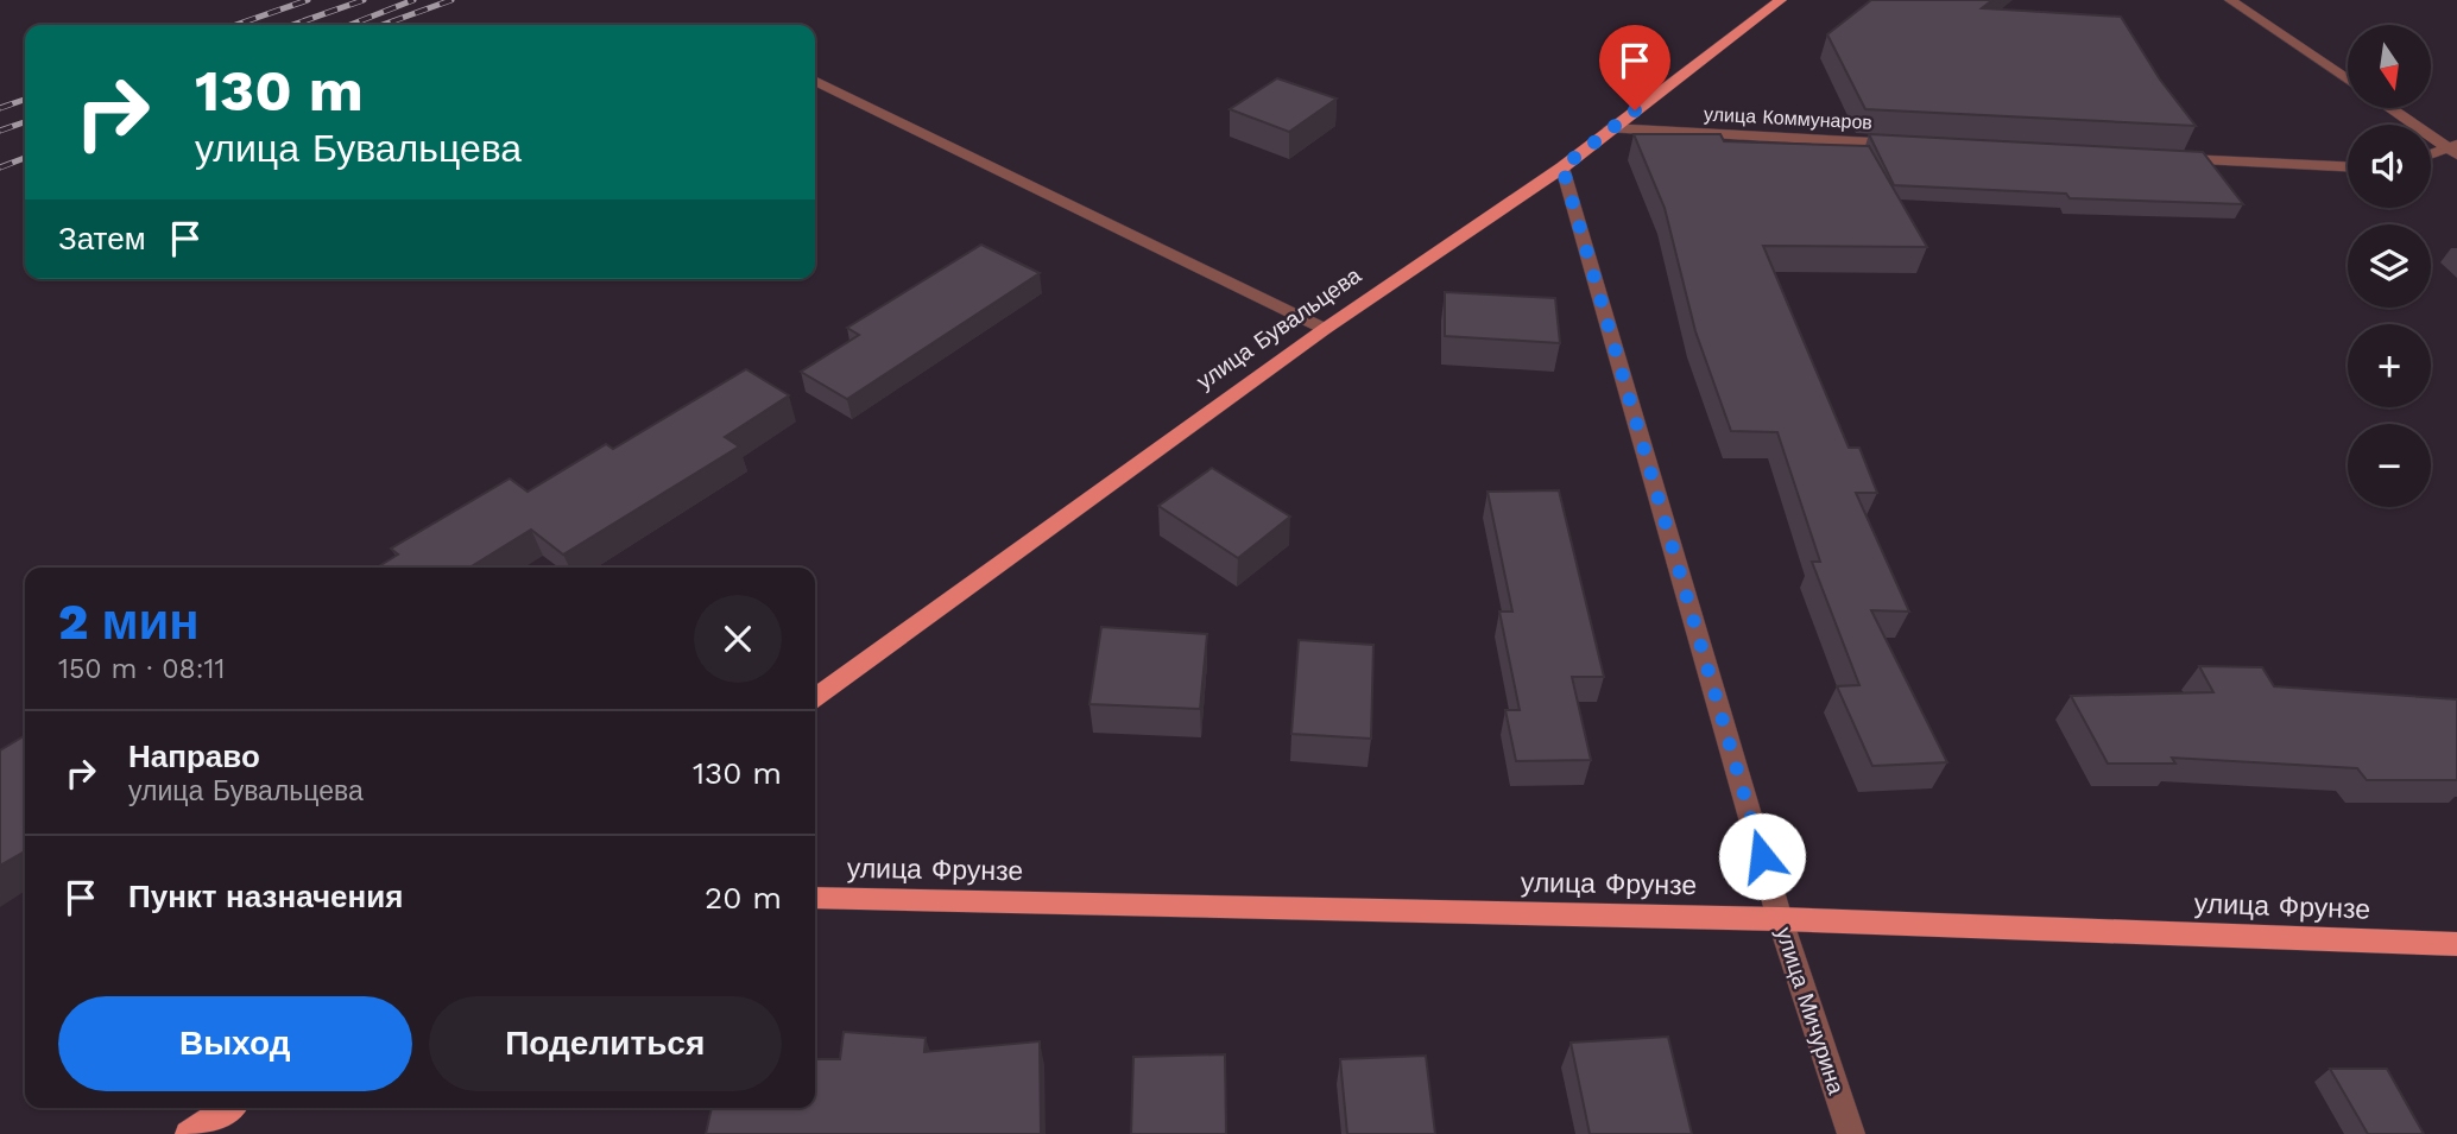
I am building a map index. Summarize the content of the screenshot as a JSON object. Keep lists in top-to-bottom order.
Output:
{
  "streets": {
    "main road": ["улица Бувальцева", "улица Фрунзе"],
    "street": ["улица Коммунаров", "улица Мичурина"]
  },
  "crossings": [
    ["улица Коммунаров", "улица Бувальцева"],
    ["улица Бувальцева", "улица Мичурина"],
    ["улица Фрунзе", "улица Мичурина"]
  ],
  "north": "bottom",
  "page": {
    "map_buttons": ["+", "−"],
    "turn": ["130 m", "улица Бувальцева"],
    "then": "Затем",
    "heading": ["2 мин", "150 m · 08:11"],
    "list": [
      {
        "name": "Направо",
        "note": "улица Бувальцева",
        "value": "130 m"
      },
      {
        "name": "Пункт назначения",
        "value": "20 m"
      }
    ],
    "buttons": ["Выход", "Поделиться"]
  }
}
